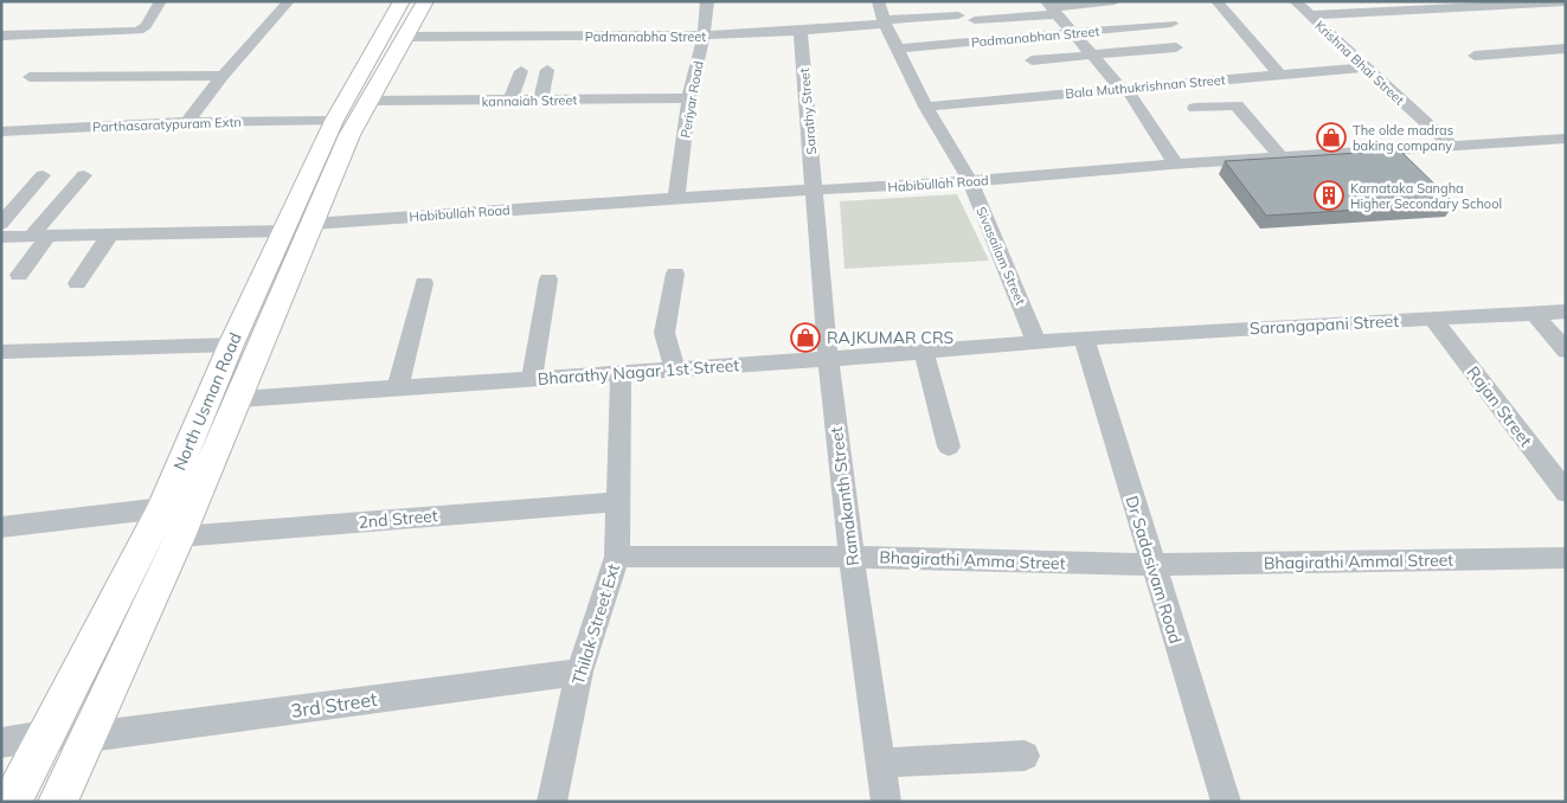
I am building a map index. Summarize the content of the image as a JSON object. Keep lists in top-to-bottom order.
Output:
{
  "streets": {
    "main road": ["North Usman Road"],
    "street": [
      "Padmanabha Street",
      "Padmanabhan Street",
      "Krishna Bhai Street",
      "Bala Muthukrishnan Street",
      "Periyar Road",
      "kannaiah Street",
      "Sarathy Street",
      "Parthasaratypuram Extn",
      "Habibullah Road",
      "Sivasailam Street",
      "Sarangapani Street",
      "Bharathy Nagar 1st Street",
      "Rajan Street",
      "Ramakanth Street",
      "2nd Street",
      "Bhagirathi Amma Street",
      "Bhagirathi Ammal Street",
      "Dr Sadasivam Road",
      "Thilak Street Ext",
      "3rd Street"
    ]
  },
  "crossings": [
    ["Padmanabha Street", "Periyar Road"],
    ["Padmanabha Street", "Sarathy Street"],
    ["Padmanabha Street", "Sivasailam Street"],
    ["Padmanabha Street", "North Usman Road"],
    ["Padmanabhan Street", "Sivasailam Street"],
    ["Krishna Bhai Street", "Bala Muthukrishnan Street"],
    ["Krishna Bhai Street", "Habibullah Road"],
    ["Bala Muthukrishnan Street", "Sivasailam Street"],
    ["Periyar Road", "kannaiah Street"],
    ["Periyar Road", "Habibullah Road"],
    ["kannaiah Street", "Parthasaratypuram Extn"],
    ["kannaiah Street", "North Usman Road"],
    ["Sarathy Street", "Habibullah Road"],
    ["Sarathy Street", "Ramakanth Street"],
    ["Parthasaratypuram Extn", "North Usman Road"],
    ["Habibullah Road", "Sivasailam Street"],
    ["Habibullah Road", "North Usman Road"],
    ["Habibullah Road", "Ramakanth Street"],
    ["Sivasailam Street", "Bharathy Nagar 1st Street"],
    ["Sarangapani Street", "Rajan Street"],
    ["Sarangapani Street", "Dr Sadasivam Road"],
    ["Bharathy Nagar 1st Street", "North Usman Road"],
    ["Bharathy Nagar 1st Street", "Ramakanth Street"],
    ["Bharathy Nagar 1st Street", "Thilak Street Ext"],
    ["North Usman Road", "2nd Street"],
    ["North Usman Road", "3rd Street"],
    ["Ramakanth Street", "Bhagirathi Amma Street"],
    ["2nd Street", "Thilak Street Ext"],
    ["Bhagirathi Amma Street", "Bhagirathi Ammal Street"],
    ["Bhagirathi Amma Street", "Dr Sadasivam Road"],
    ["Bhagirathi Amma Street", "Thilak Street Ext"],
    ["Bhagirathi Ammal Street", "Dr Sadasivam Road"],
    ["Thilak Street Ext", "3rd Street"]
  ],
  "places": {
    "shop": ["The olde madras baking company", "RAJKUMAR CRS"],
    "building": ["Karnataka Sangha Higher Secondary School"]
  }
}
